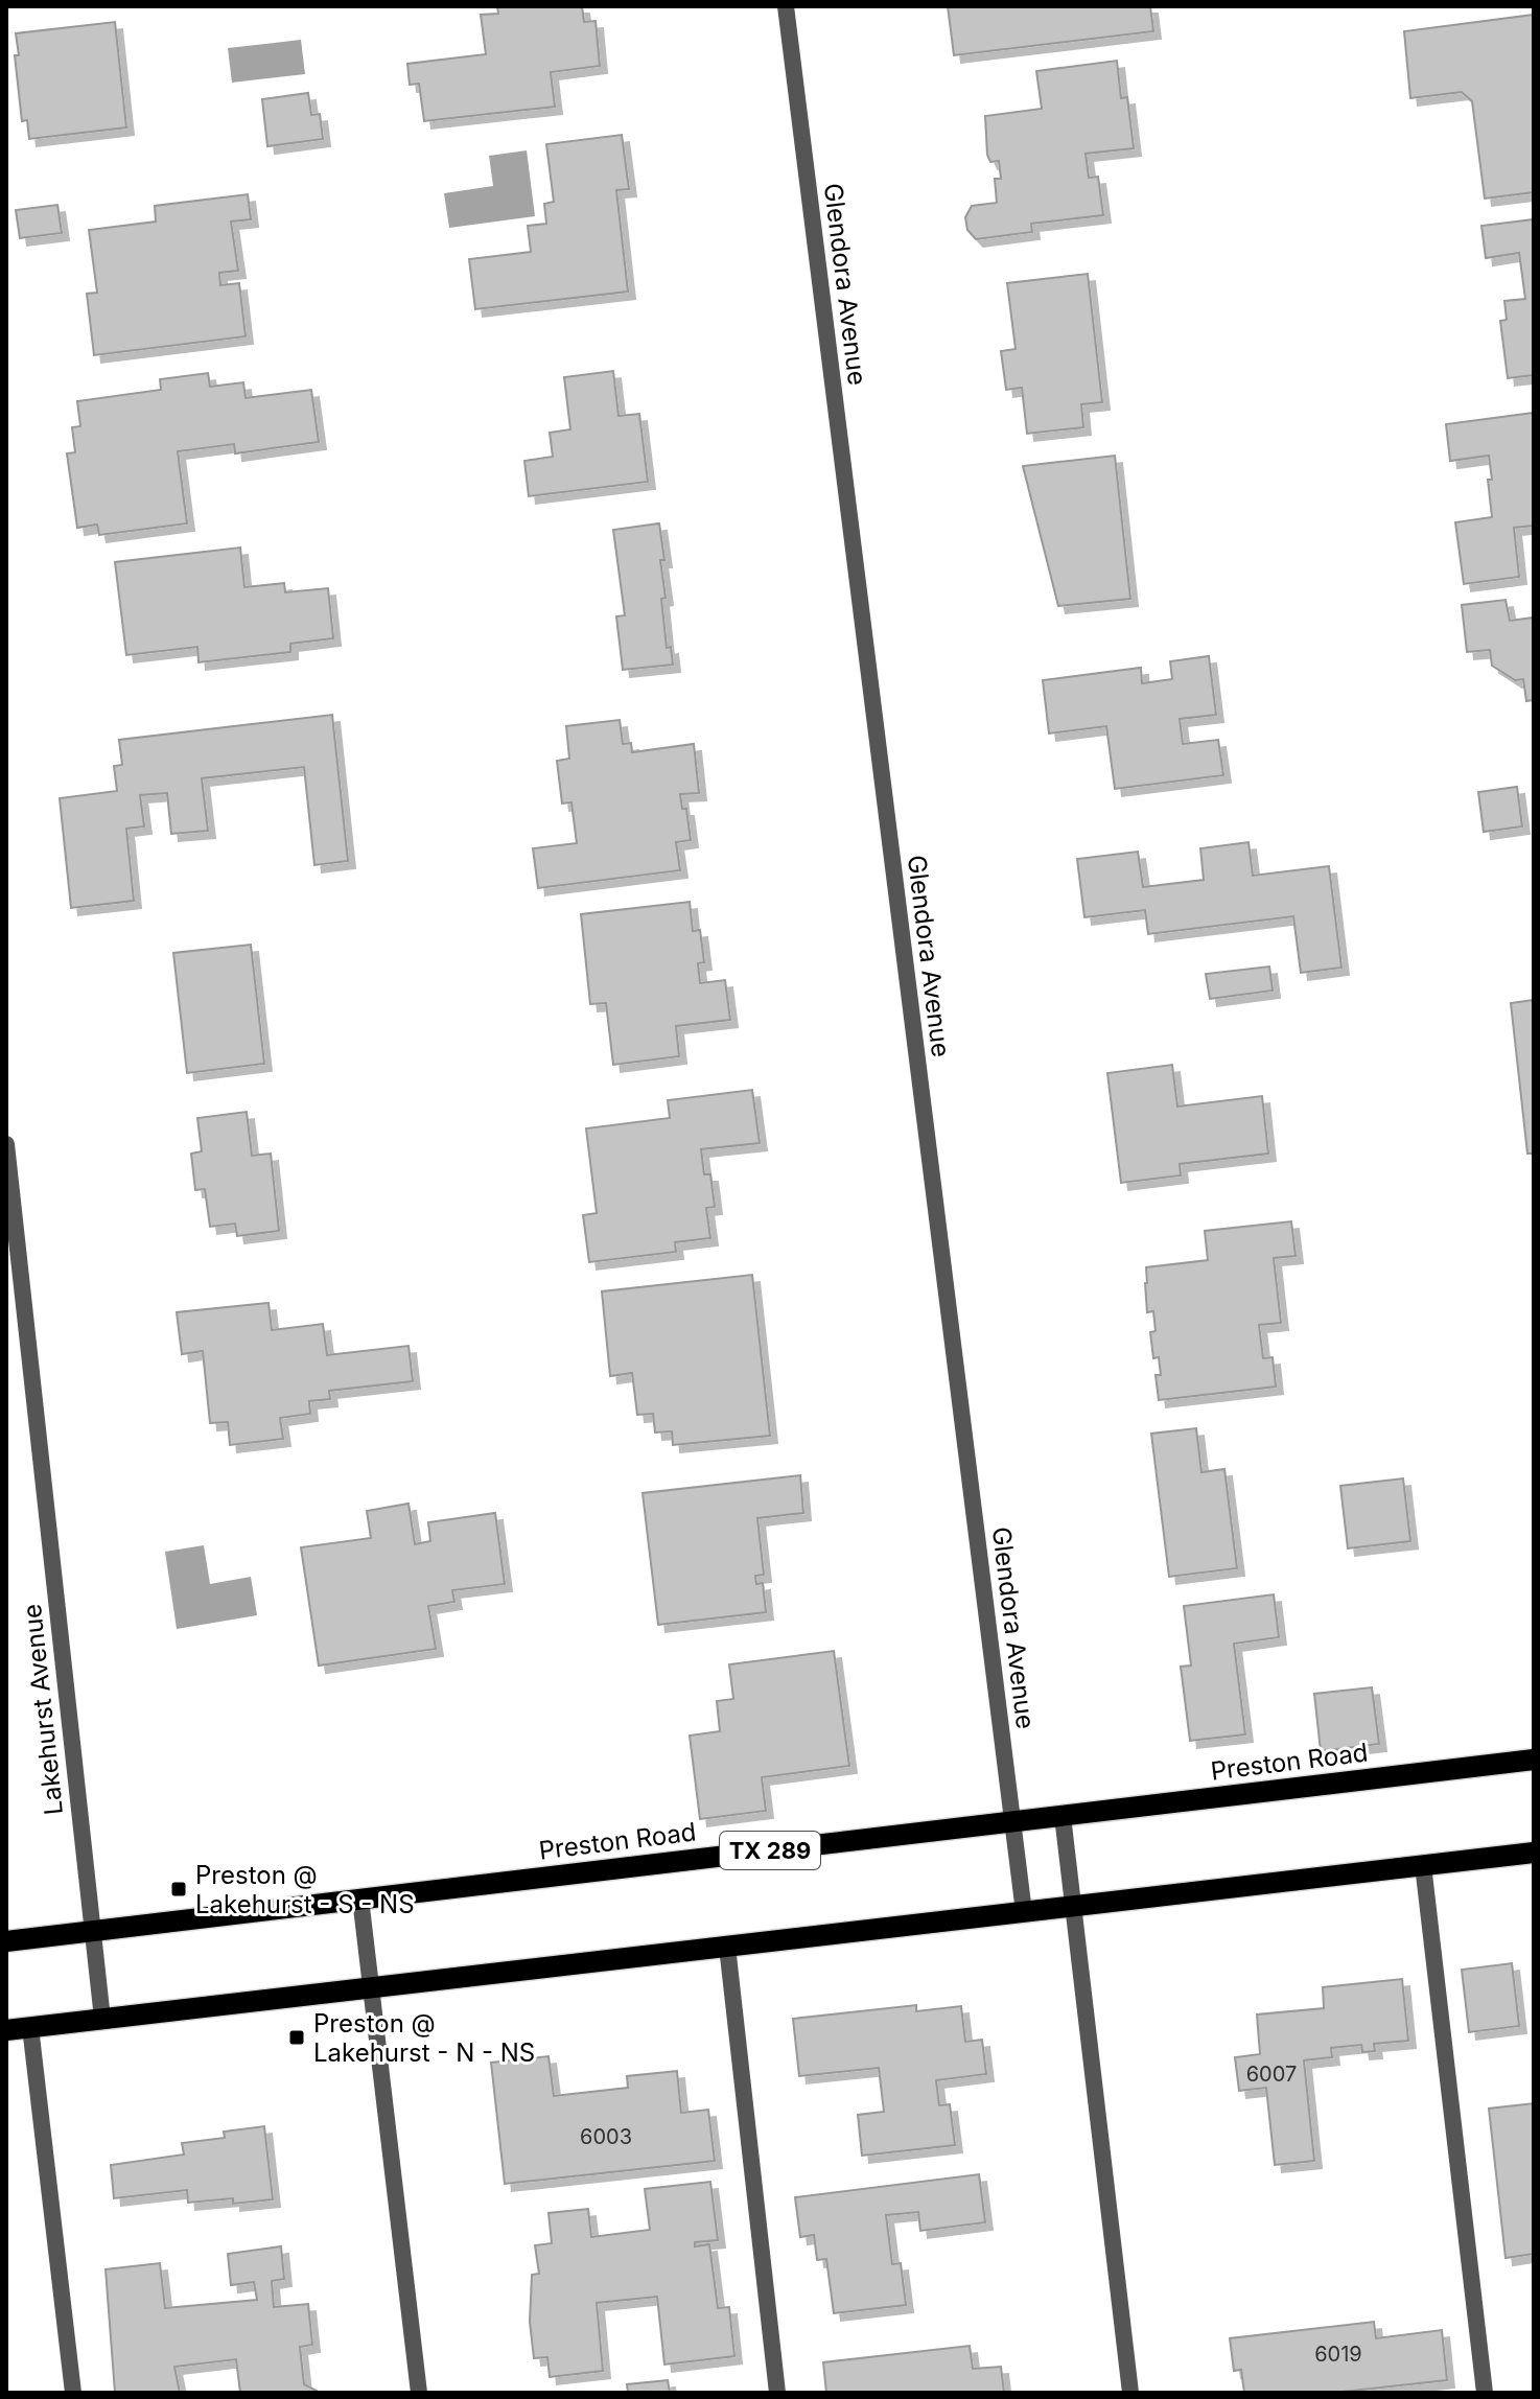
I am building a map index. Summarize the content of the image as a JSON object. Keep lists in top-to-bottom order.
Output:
{
  "streets": {
    "main road": ["Preston Road", "TX 289"],
    "street": ["Glendora Avenue", "Lakehurst Avenue"]
  },
  "crossings": [
    ["Glendora Avenue", "Preston Road"],
    ["Lakehurst Avenue", "Preston Road"]
  ],
  "places": {
    "transit": ["Preston @ Lakehurst - S - NS", "Preston @ Lakehurst - N - NS"]
  },
  "house_numbers": ["6007", "6003", "6019"]
}
